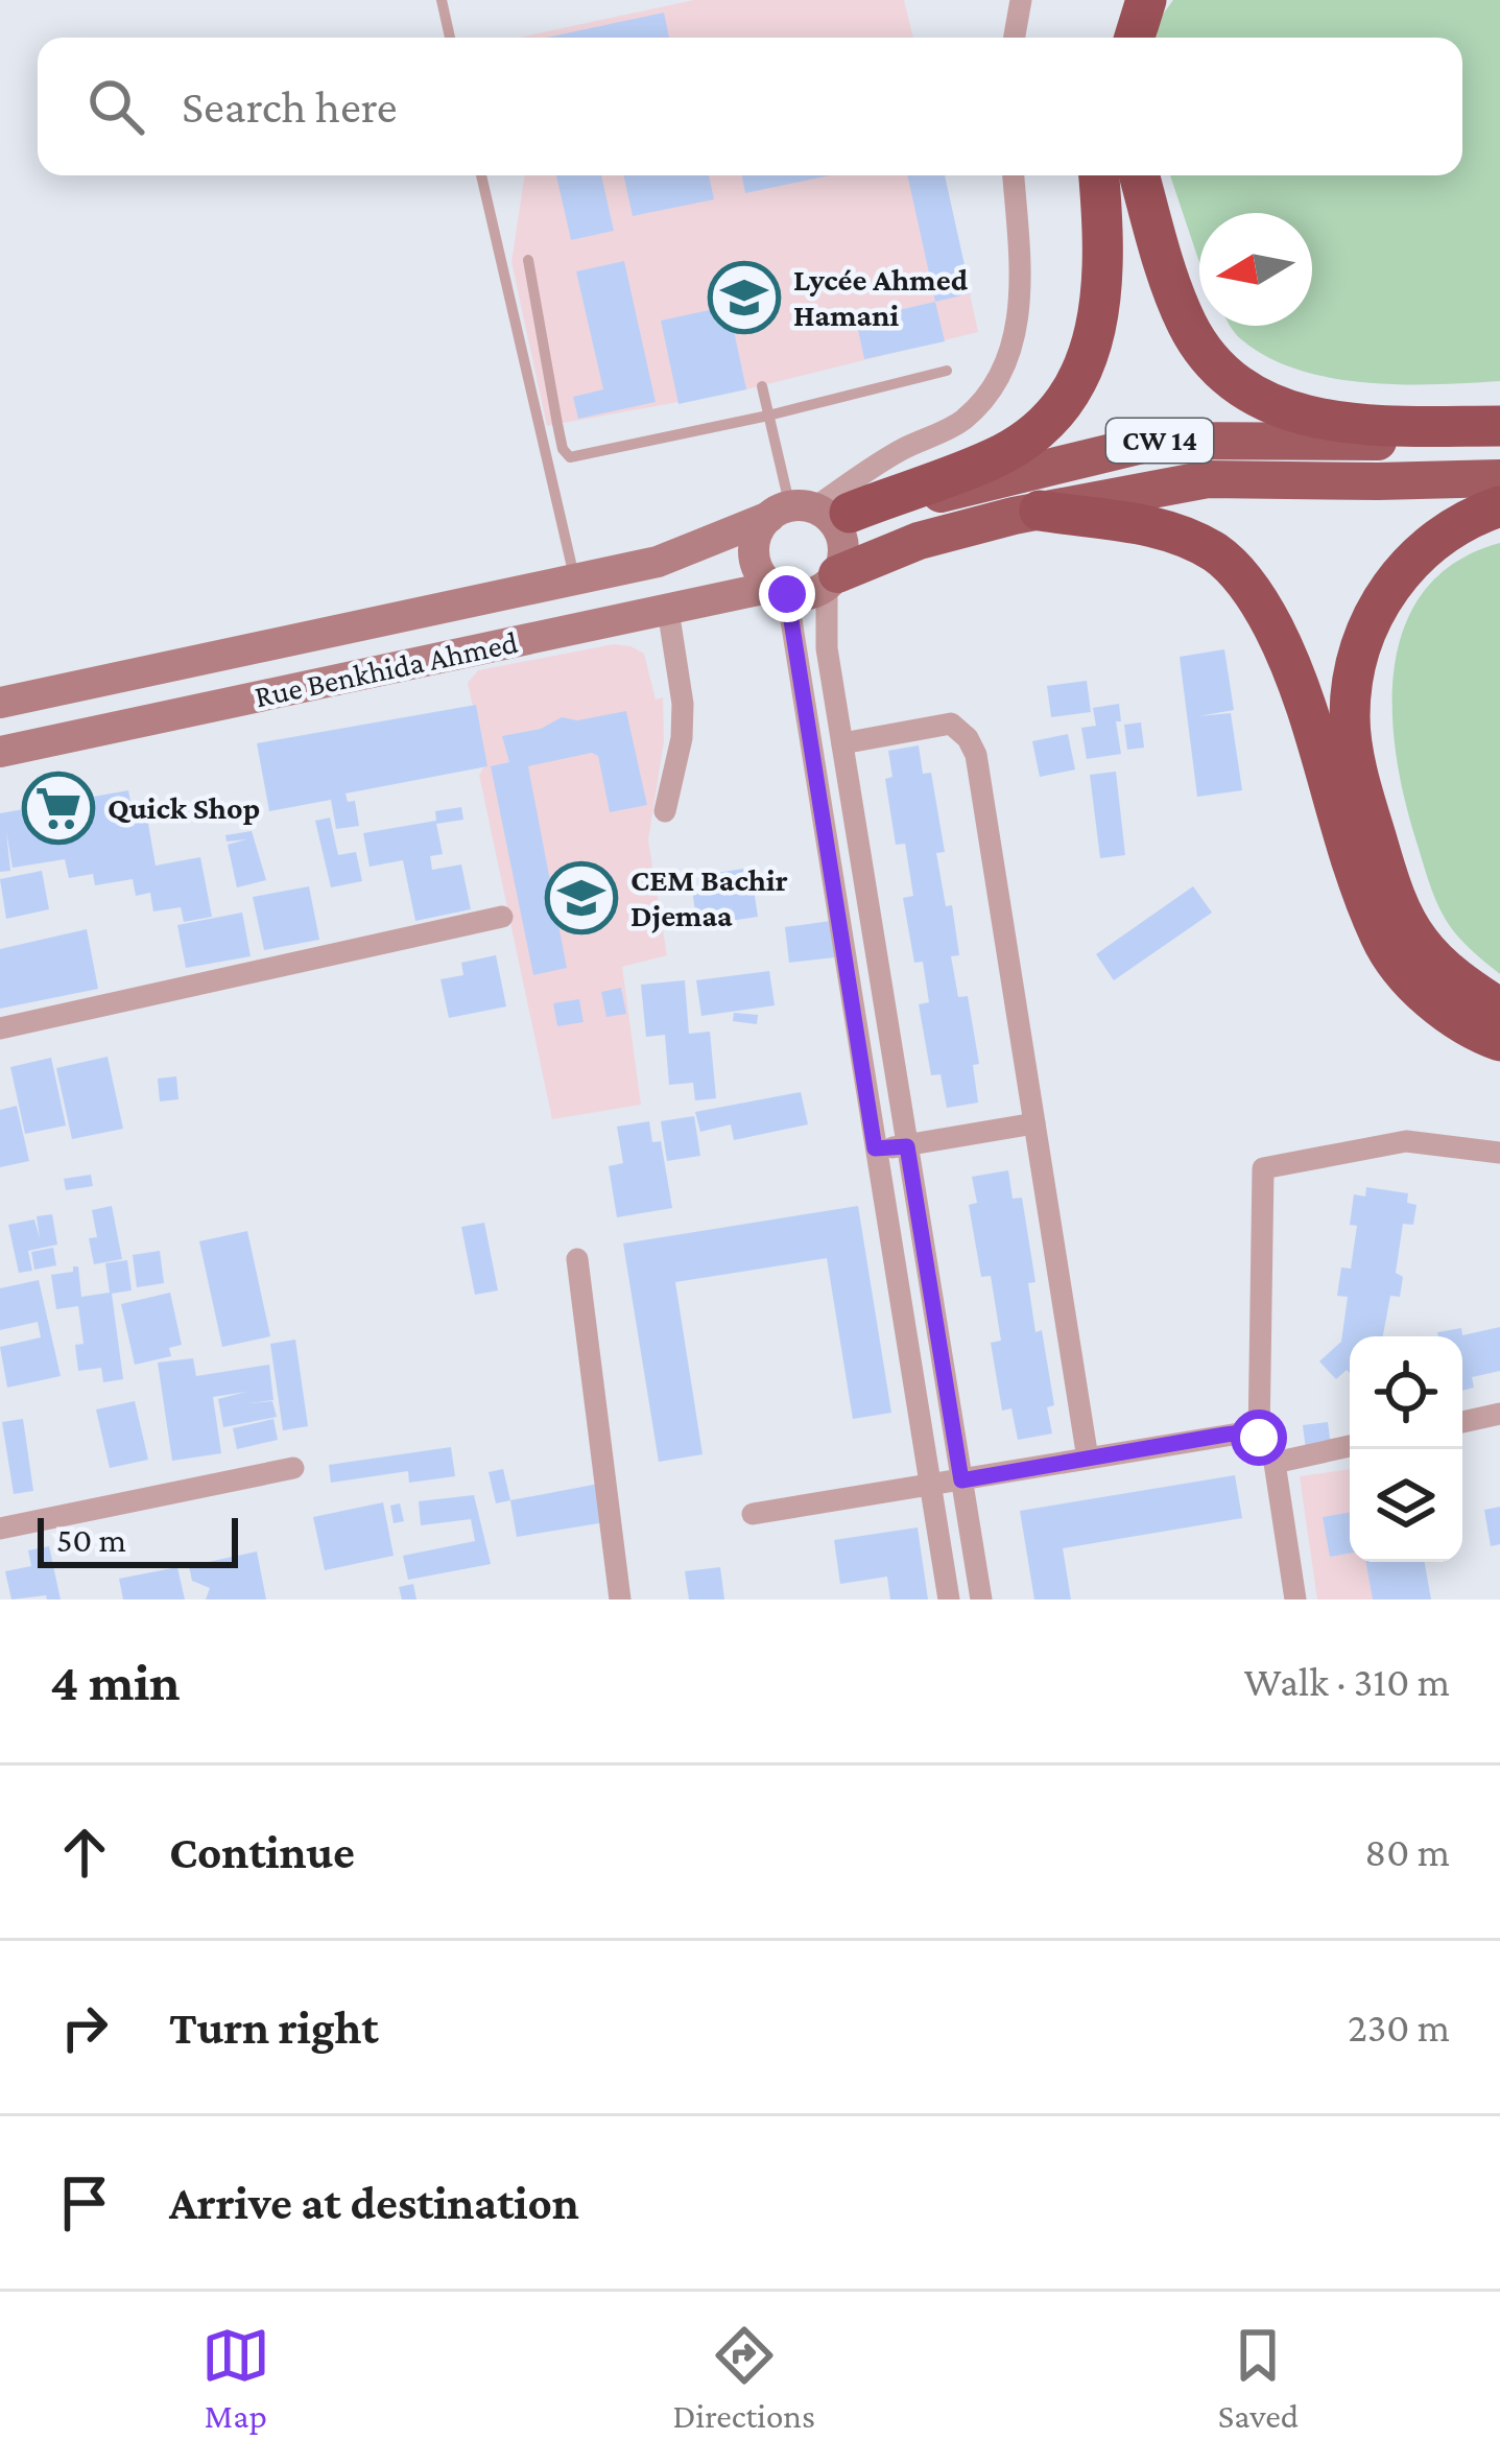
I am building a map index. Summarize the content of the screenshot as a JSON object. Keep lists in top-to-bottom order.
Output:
{
  "streets": {
    "highway": ["CW 14"],
    "main road": ["Rue Benkhida Ahmed"]
  },
  "crossings": [
    ["CW 14", "Rue Benkhida Ahmed"]
  ],
  "places": {
    "school or university": ["Lycée Ahmed Hamani", "CEM Bachir Djemaa"],
    "supermarket": ["Quick Shop"]
  },
  "scale_bar": "50 m",
  "north": "left",
  "page": {
    "search": "Search here",
    "scale": "50 m",
    "heading": ["4 min", "Walk · 310 m"],
    "list": [
      ["Continue", "80 m"],
      ["Turn right", "230 m"],
      "Arrive at destination"
    ],
    "nav": ["Map", "Directions", "Saved"]
  }
}
